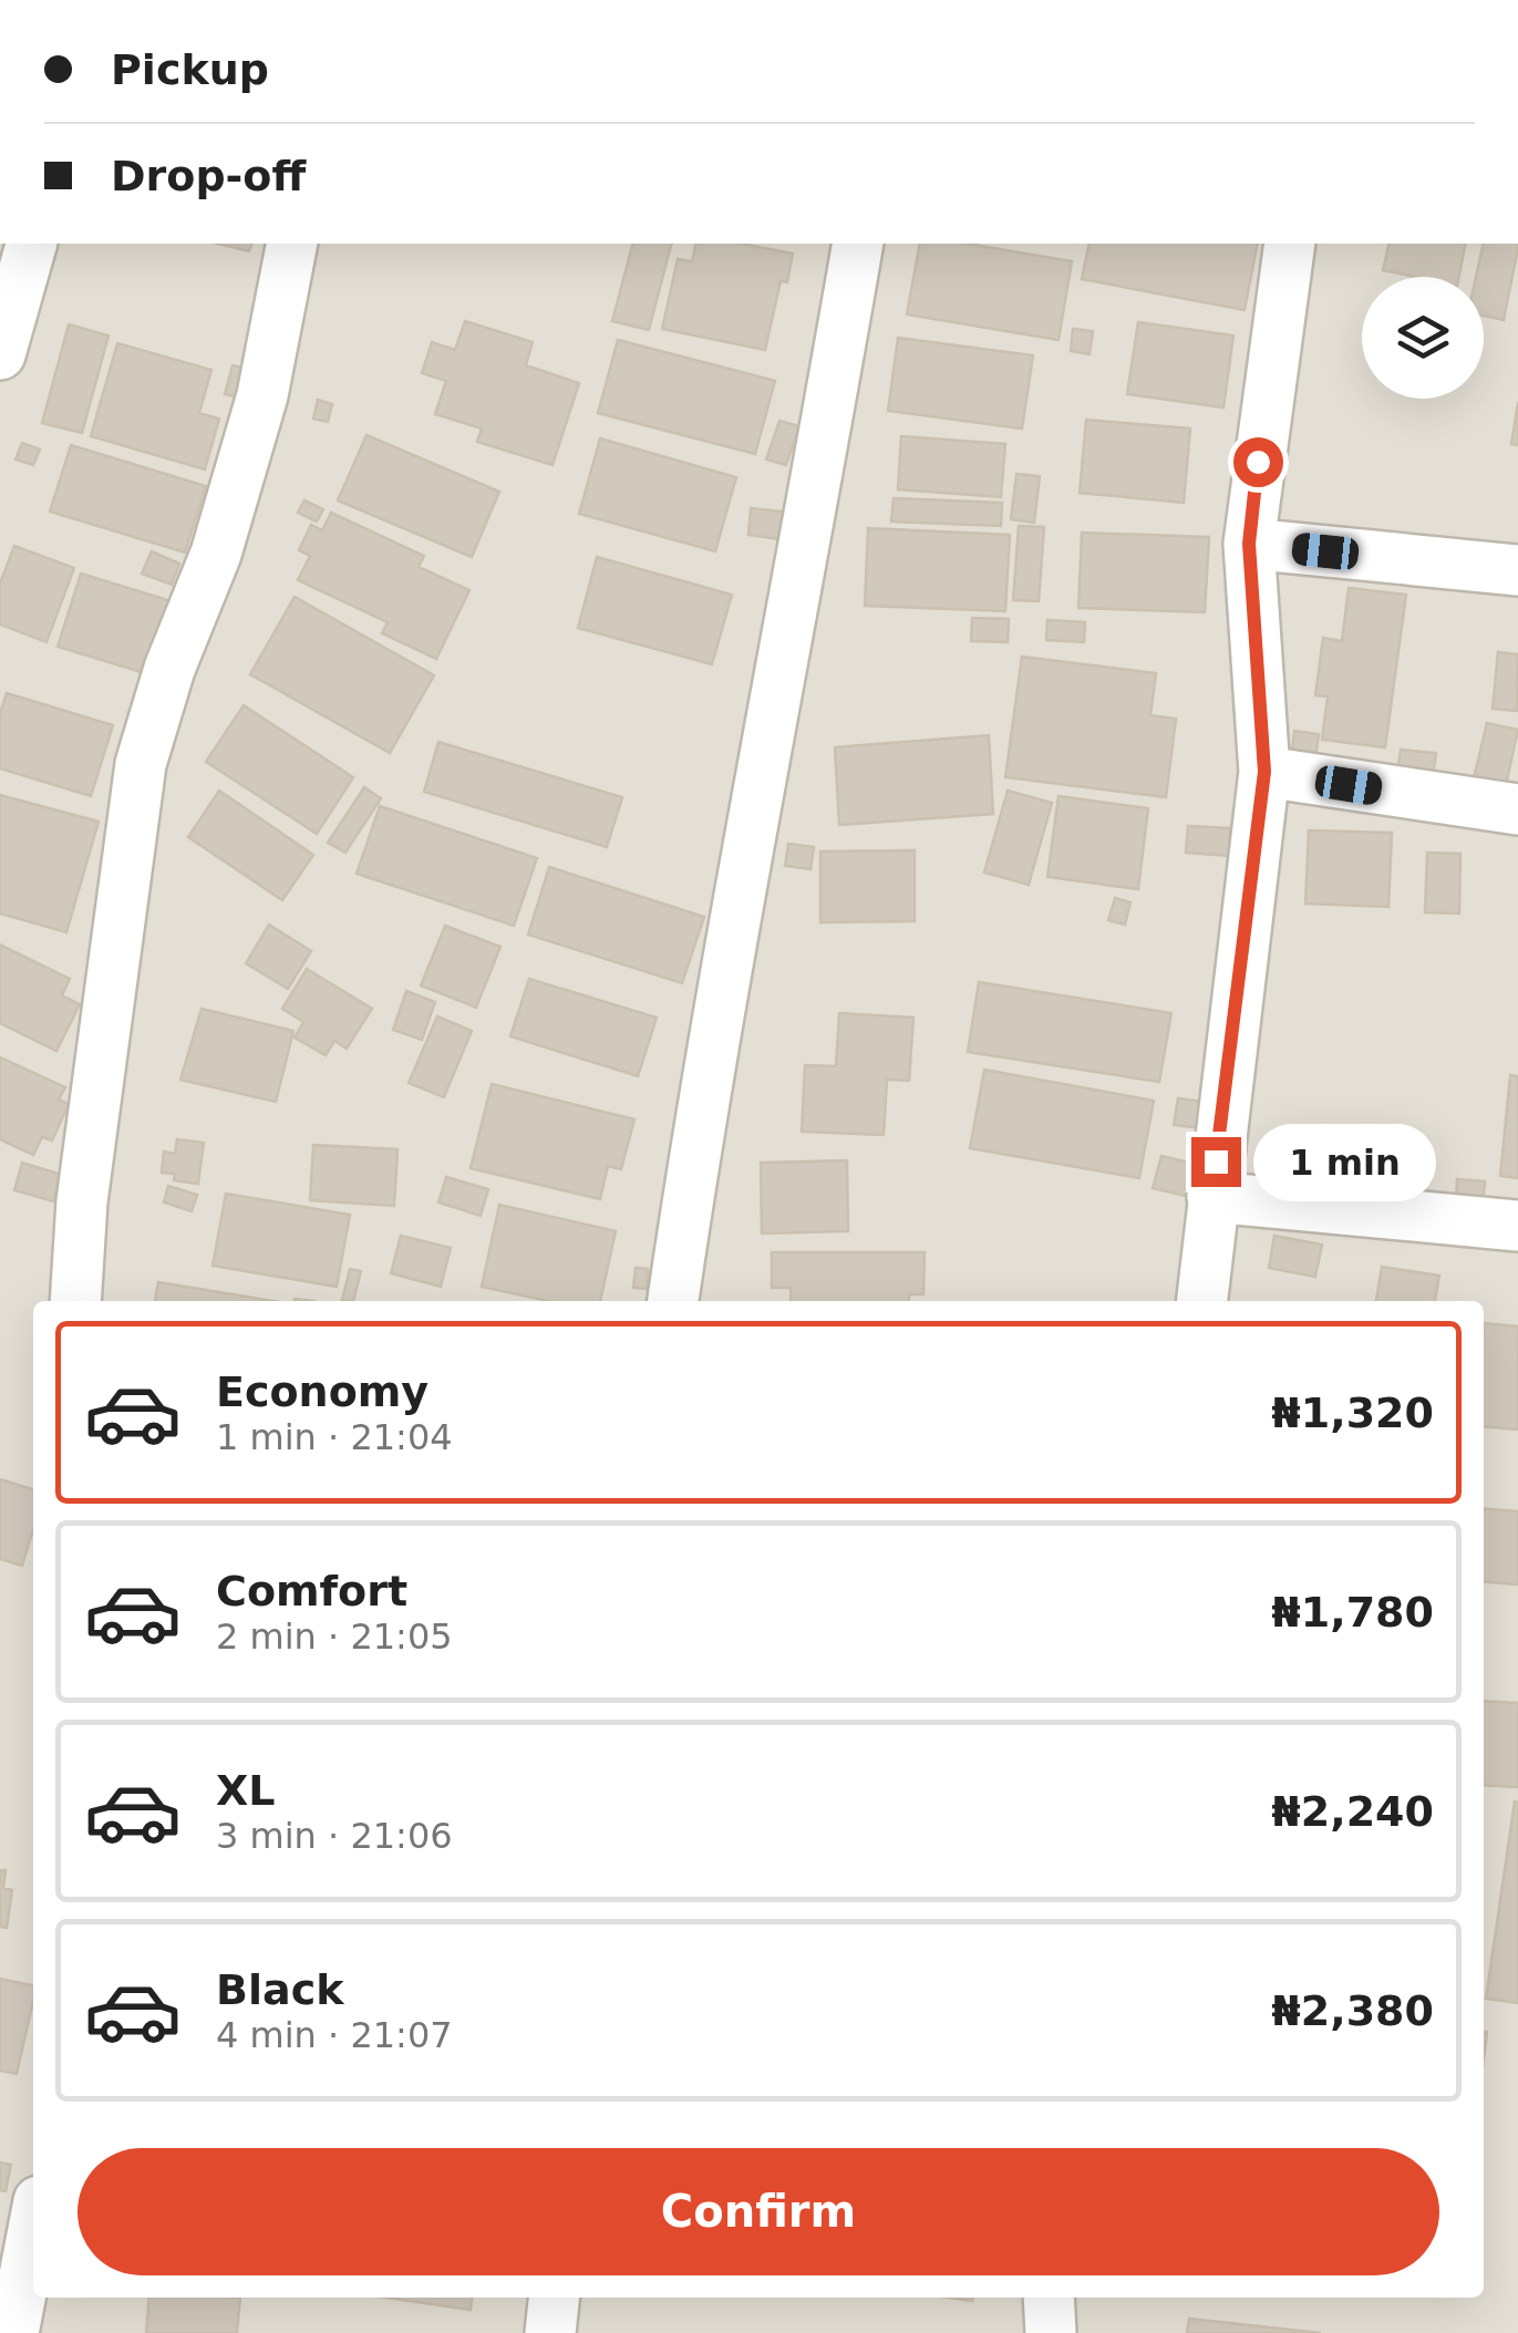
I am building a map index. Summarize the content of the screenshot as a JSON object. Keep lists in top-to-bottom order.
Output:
{
  "page": {
    "banner": ["Pickup", "Drop-off"],
    "bubble": "1 min",
    "list": [
      {
        "name": "Economy",
        "note": "1 min · 21:04",
        "value": "₦1,320"
      },
      {
        "name": "Comfort",
        "note": "2 min · 21:05",
        "value": "₦1,780"
      },
      {
        "name": "XL",
        "note": "3 min · 21:06",
        "value": "₦2,240"
      },
      {
        "name": "Black",
        "note": "4 min · 21:07",
        "value": "₦2,380"
      }
    ],
    "buttons": "Confirm"
  }
}
